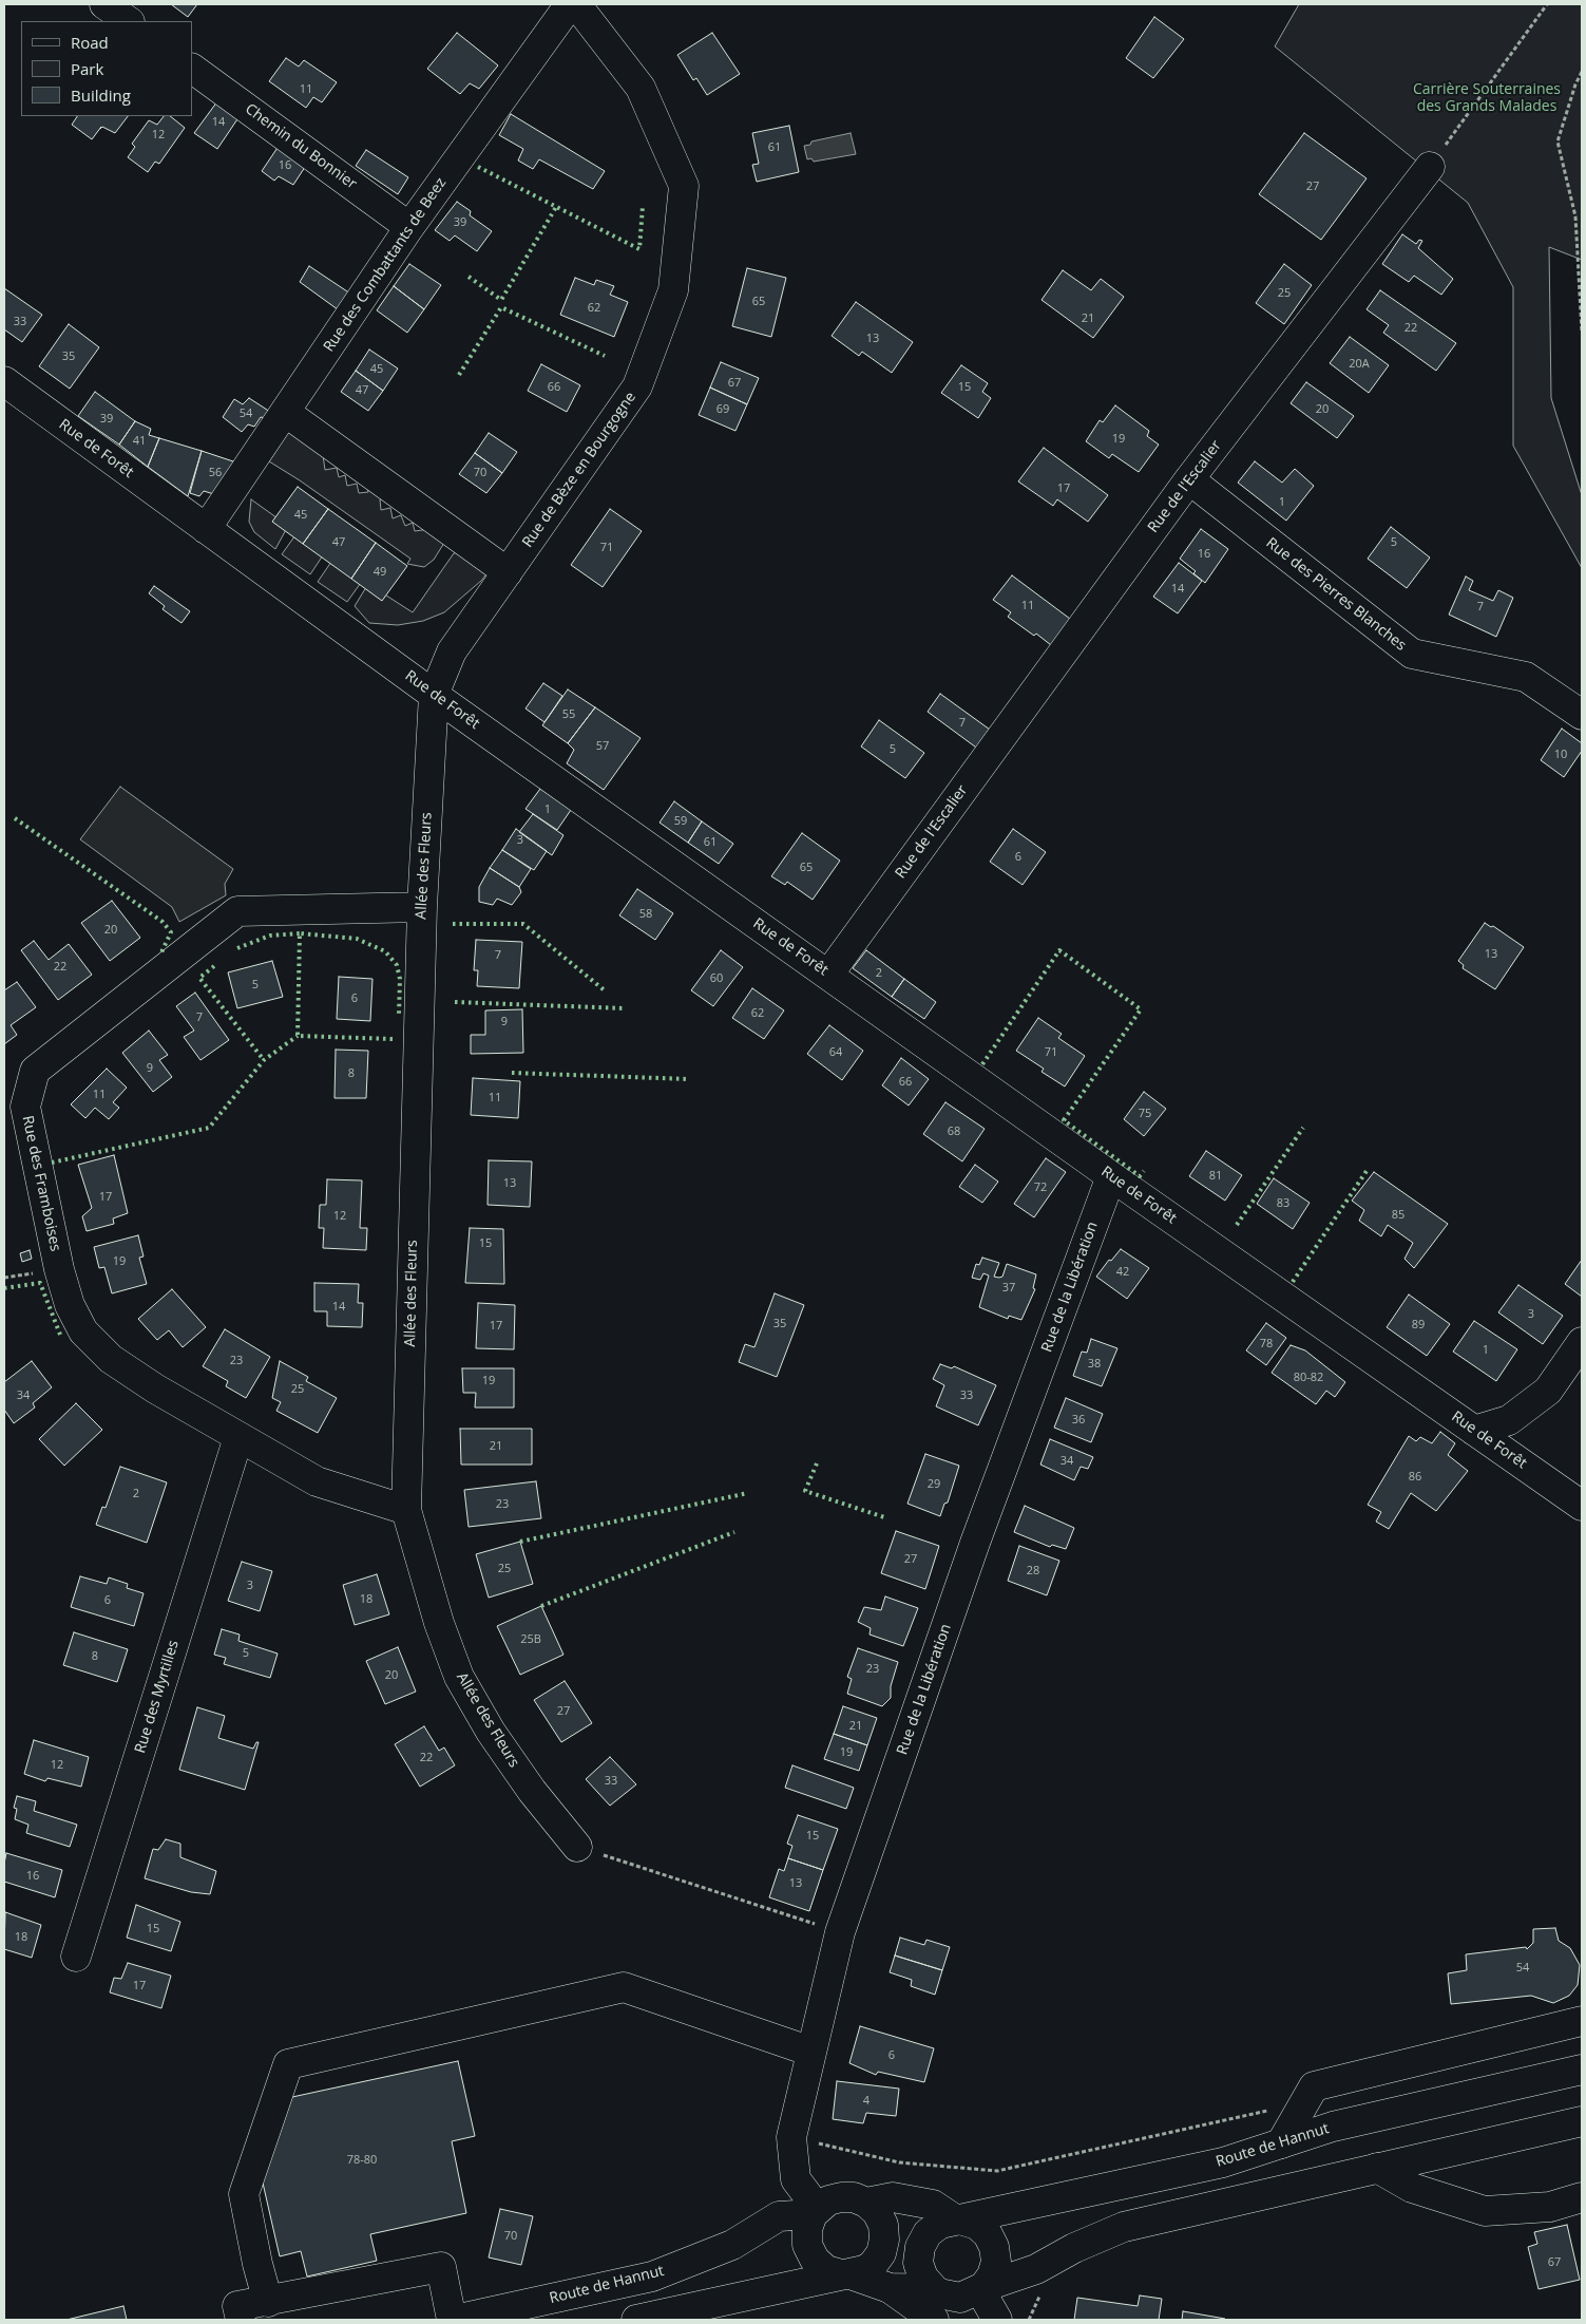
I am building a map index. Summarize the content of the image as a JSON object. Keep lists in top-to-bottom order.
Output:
{
  "streets": {
    "street": [
      "Chemin du Bonnier",
      "Rue des Combattants de Beez",
      "Rue de Forêt",
      "Rue de Bèze en Bourgogne",
      "Rue de l'Escalier",
      "Rue des Pierres Blanches",
      "Allée des Fleurs",
      "Rue des Framboises",
      "Rue de la Libération",
      "Rue des Myrtilles",
      "Route de Hannut"
    ]
  },
  "crossings": [
    ["Chemin du Bonnier", "Rue des Combattants de Beez"],
    ["Rue des Combattants de Beez", "Rue de Forêt"],
    ["Rue de Forêt", "Rue de Bèze en Bourgogne"],
    ["Rue de Forêt", "Rue de l'Escalier"],
    ["Rue de Forêt", "Allée des Fleurs"],
    ["Rue de Forêt", "Rue de la Libération"],
    ["Rue de Bèze en Bourgogne", "Allée des Fleurs"],
    ["Rue de l'Escalier", "Rue des Pierres Blanches"],
    ["Allée des Fleurs", "Rue des Framboises"],
    ["Rue des Framboises", "Rue des Myrtilles"],
    ["Rue de la Libération", "Route de Hannut"]
  ],
  "parks": ["Carrière Souterraines des Grands Malades"],
  "house_numbers": [
    "11",
    "14",
    "12",
    "61",
    "16",
    "27",
    "39",
    "25",
    "65",
    "62",
    "21",
    "33",
    "22",
    "13",
    "35",
    "20A",
    "45",
    "67",
    "66",
    "15",
    "47",
    "69",
    "20",
    "54",
    "39",
    "19",
    "41",
    "56",
    "70",
    "17",
    "1",
    "45",
    "47",
    "5",
    "71",
    "16",
    "49",
    "14",
    "11",
    "7",
    "55",
    "7",
    "57",
    "5",
    "10",
    "1",
    "59",
    "3",
    "61",
    "6",
    "65",
    "58",
    "20",
    "13",
    "7",
    "22",
    "2",
    "60",
    "5",
    "6",
    "62",
    "7",
    "9",
    "64",
    "71",
    "9",
    "8",
    "66",
    "11",
    "11",
    "75",
    "68",
    "81",
    "13",
    "72",
    "17",
    "83",
    "85",
    "12",
    "15",
    "19",
    "42",
    "37",
    "14",
    "3",
    "35",
    "89",
    "17",
    "78",
    "1",
    "23",
    "38",
    "80-82",
    "19",
    "25",
    "34",
    "33",
    "36",
    "21",
    "34",
    "86",
    "29",
    "2",
    "23",
    "27",
    "25",
    "28",
    "3",
    "18",
    "6",
    "25B",
    "5",
    "8",
    "23",
    "20",
    "27",
    "21",
    "19",
    "22",
    "12",
    "33",
    "15",
    "16",
    "13",
    "15",
    "18",
    "54",
    "17",
    "6",
    "4",
    "78-80",
    "70",
    "67"
  ],
  "legend": ["Road", "Park", "Building"]
}
